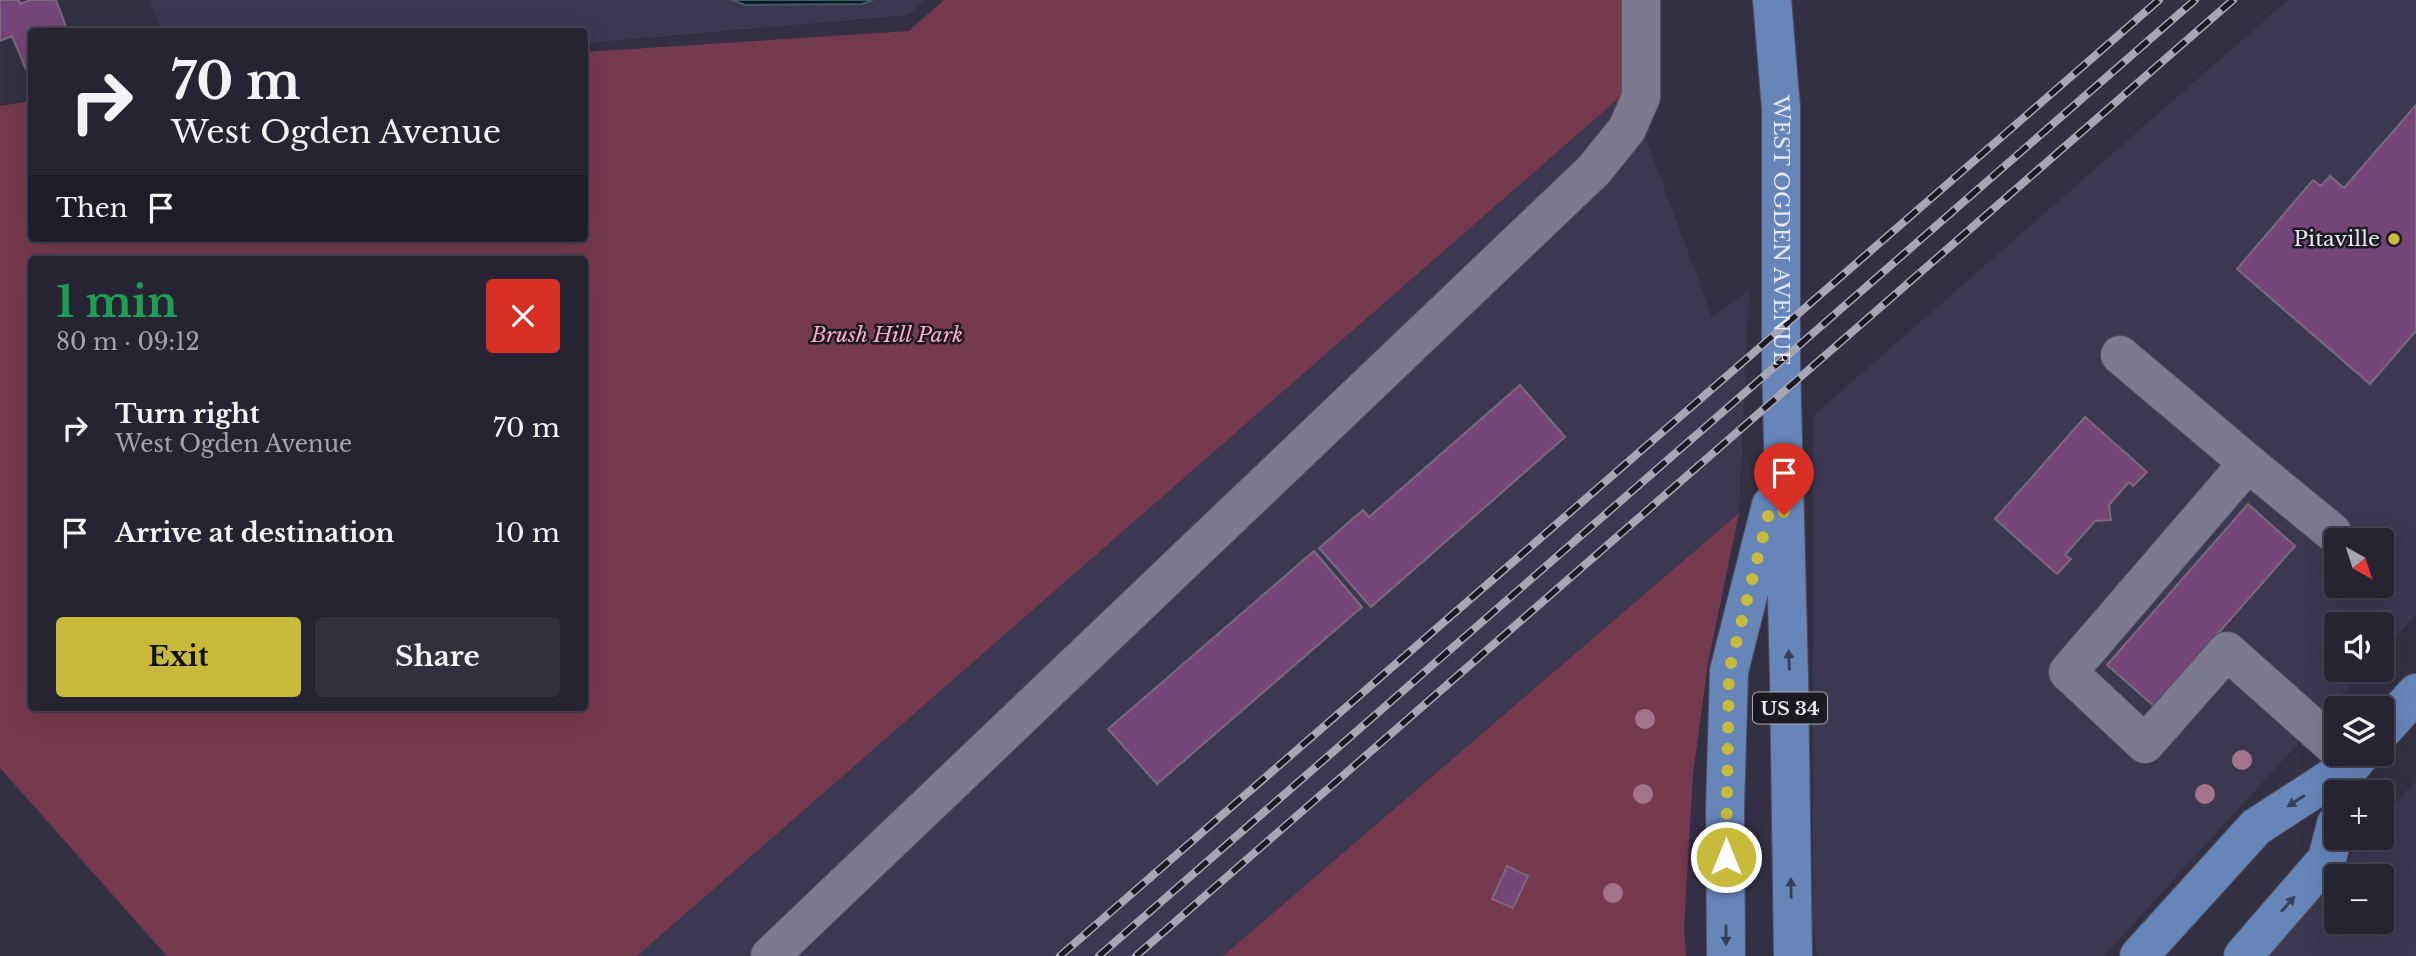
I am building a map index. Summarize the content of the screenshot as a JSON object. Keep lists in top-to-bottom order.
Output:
{
  "streets": {
    "main road": ["WEST OGDEN AVENUE", "US 34"]
  },
  "parks": ["Brush Hill Park"],
  "places": ["Pitaville"],
  "north": "bottom right",
  "page": {
    "turn": ["70 m", "West Ogden Avenue"],
    "then": "Then",
    "heading": ["1 min", "80 m · 09:12"],
    "list": [
      {
        "name": "Turn right",
        "note": "West Ogden Avenue",
        "value": "70 m"
      },
      {
        "name": "Arrive at destination",
        "value": "10 m"
      }
    ],
    "map_buttons": ["+", "−"],
    "buttons": ["Exit", "Share"]
  }
}
